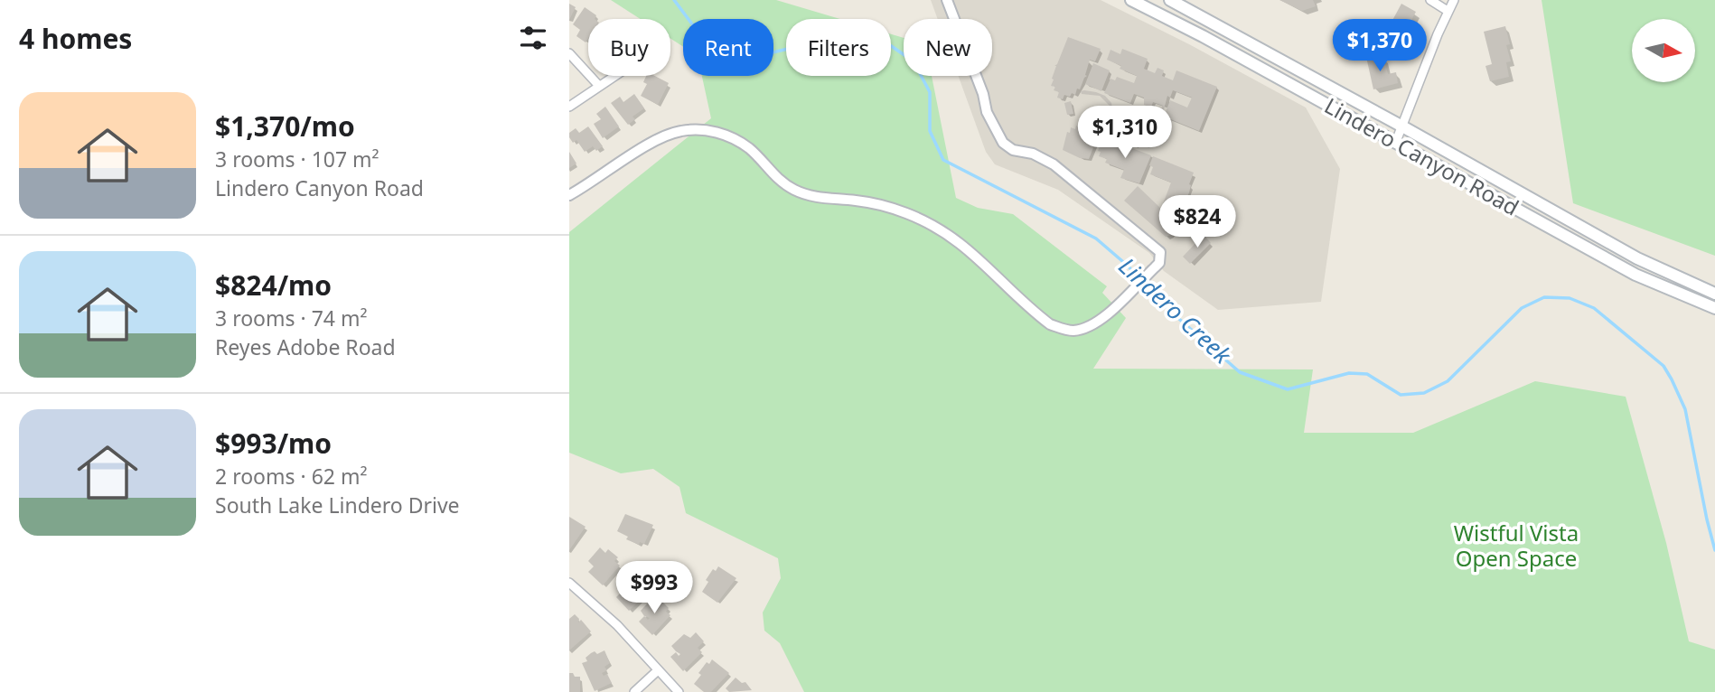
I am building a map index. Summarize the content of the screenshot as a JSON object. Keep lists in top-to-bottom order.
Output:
{
  "streets": {
    "main road": ["Lindero Canyon Road"]
  },
  "water": ["Lindero Creek"],
  "parks": ["Wistful Vista Open Space"],
  "north": "right",
  "page": {
    "heading": "4 homes",
    "price": [
      "$1,370",
      "$1,310",
      "$824",
      "$993"
    ],
    "chip": [
      "Buy",
      "Rent",
      "Filters",
      "New"
    ],
    "list": [
      {
        "name": "$1,370/mo",
        "note": "3 rooms · 107 m² · Lindero Canyon Road"
      },
      {
        "name": "$824/mo",
        "note": "3 rooms · 74 m² · Reyes Adobe Road"
      },
      {
        "name": "$993/mo",
        "note": "2 rooms · 62 m² · South Lake Lindero Drive"
      }
    ]
  }
}
